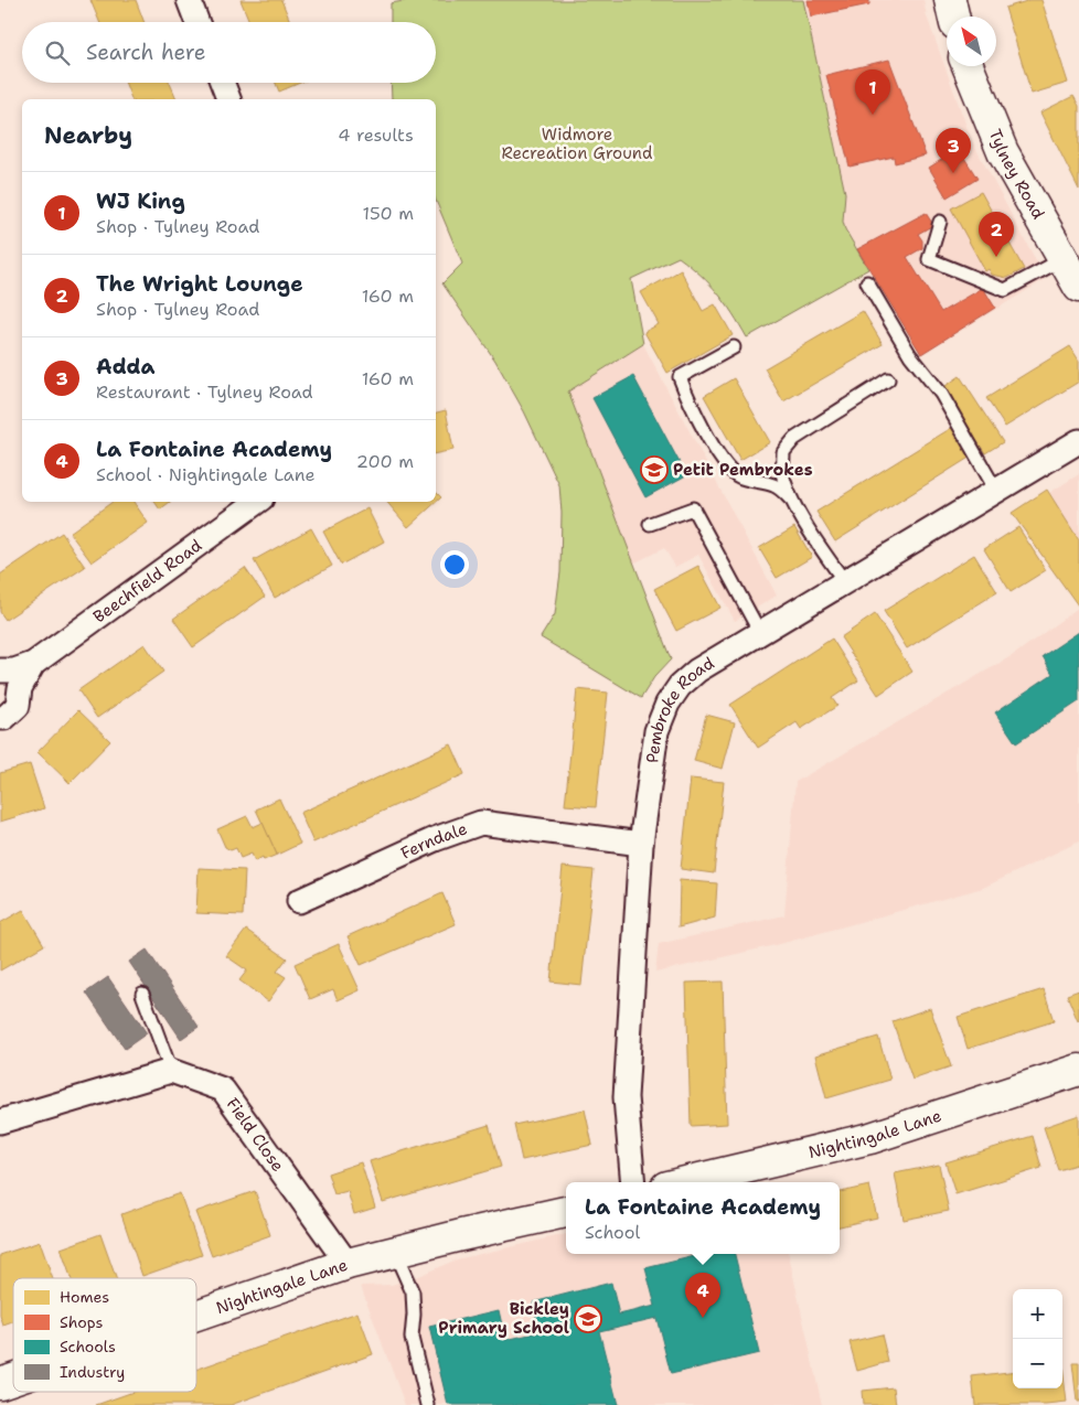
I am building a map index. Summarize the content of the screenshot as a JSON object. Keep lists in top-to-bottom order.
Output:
{
  "streets": {
    "street": [
      "Tylney Road",
      "Beechfield Road",
      "Pembroke Road",
      "Ferndale",
      "Nightingale Lane",
      "Field Close"
    ]
  },
  "crossings": [
    ["Pembroke Road", "Ferndale"],
    ["Nightingale Lane", "Field Close"]
  ],
  "parks": ["Widmore Recreation Ground"],
  "places": {
    "school or university": ["Petit Pembrokes", "Bickley Primary School"]
  },
  "legend": [
    "Homes",
    "Shops",
    "Schools",
    "Industry"
  ],
  "north": "top left",
  "page": {
    "search": "Search here",
    "pins": [
      "1",
      "3",
      "2",
      "4"
    ],
    "heading": ["Nearby", "4 results"],
    "list": [
      {
        "mark": "1",
        "name": "WJ King",
        "note": "Shop · Tylney Road",
        "value": "150 m"
      },
      {
        "mark": "2",
        "name": "The Wright Lounge",
        "note": "Shop · Tylney Road",
        "value": "160 m"
      },
      {
        "mark": "3",
        "name": "Adda",
        "note": "Restaurant · Tylney Road",
        "value": "160 m"
      },
      {
        "mark": "4",
        "name": "La Fontaine Academy",
        "note": "School · Nightingale Lane",
        "value": "200 m"
      }
    ],
    "popup": ["La Fontaine Academy", "School"],
    "map_buttons": ["+", "−"]
  }
}
